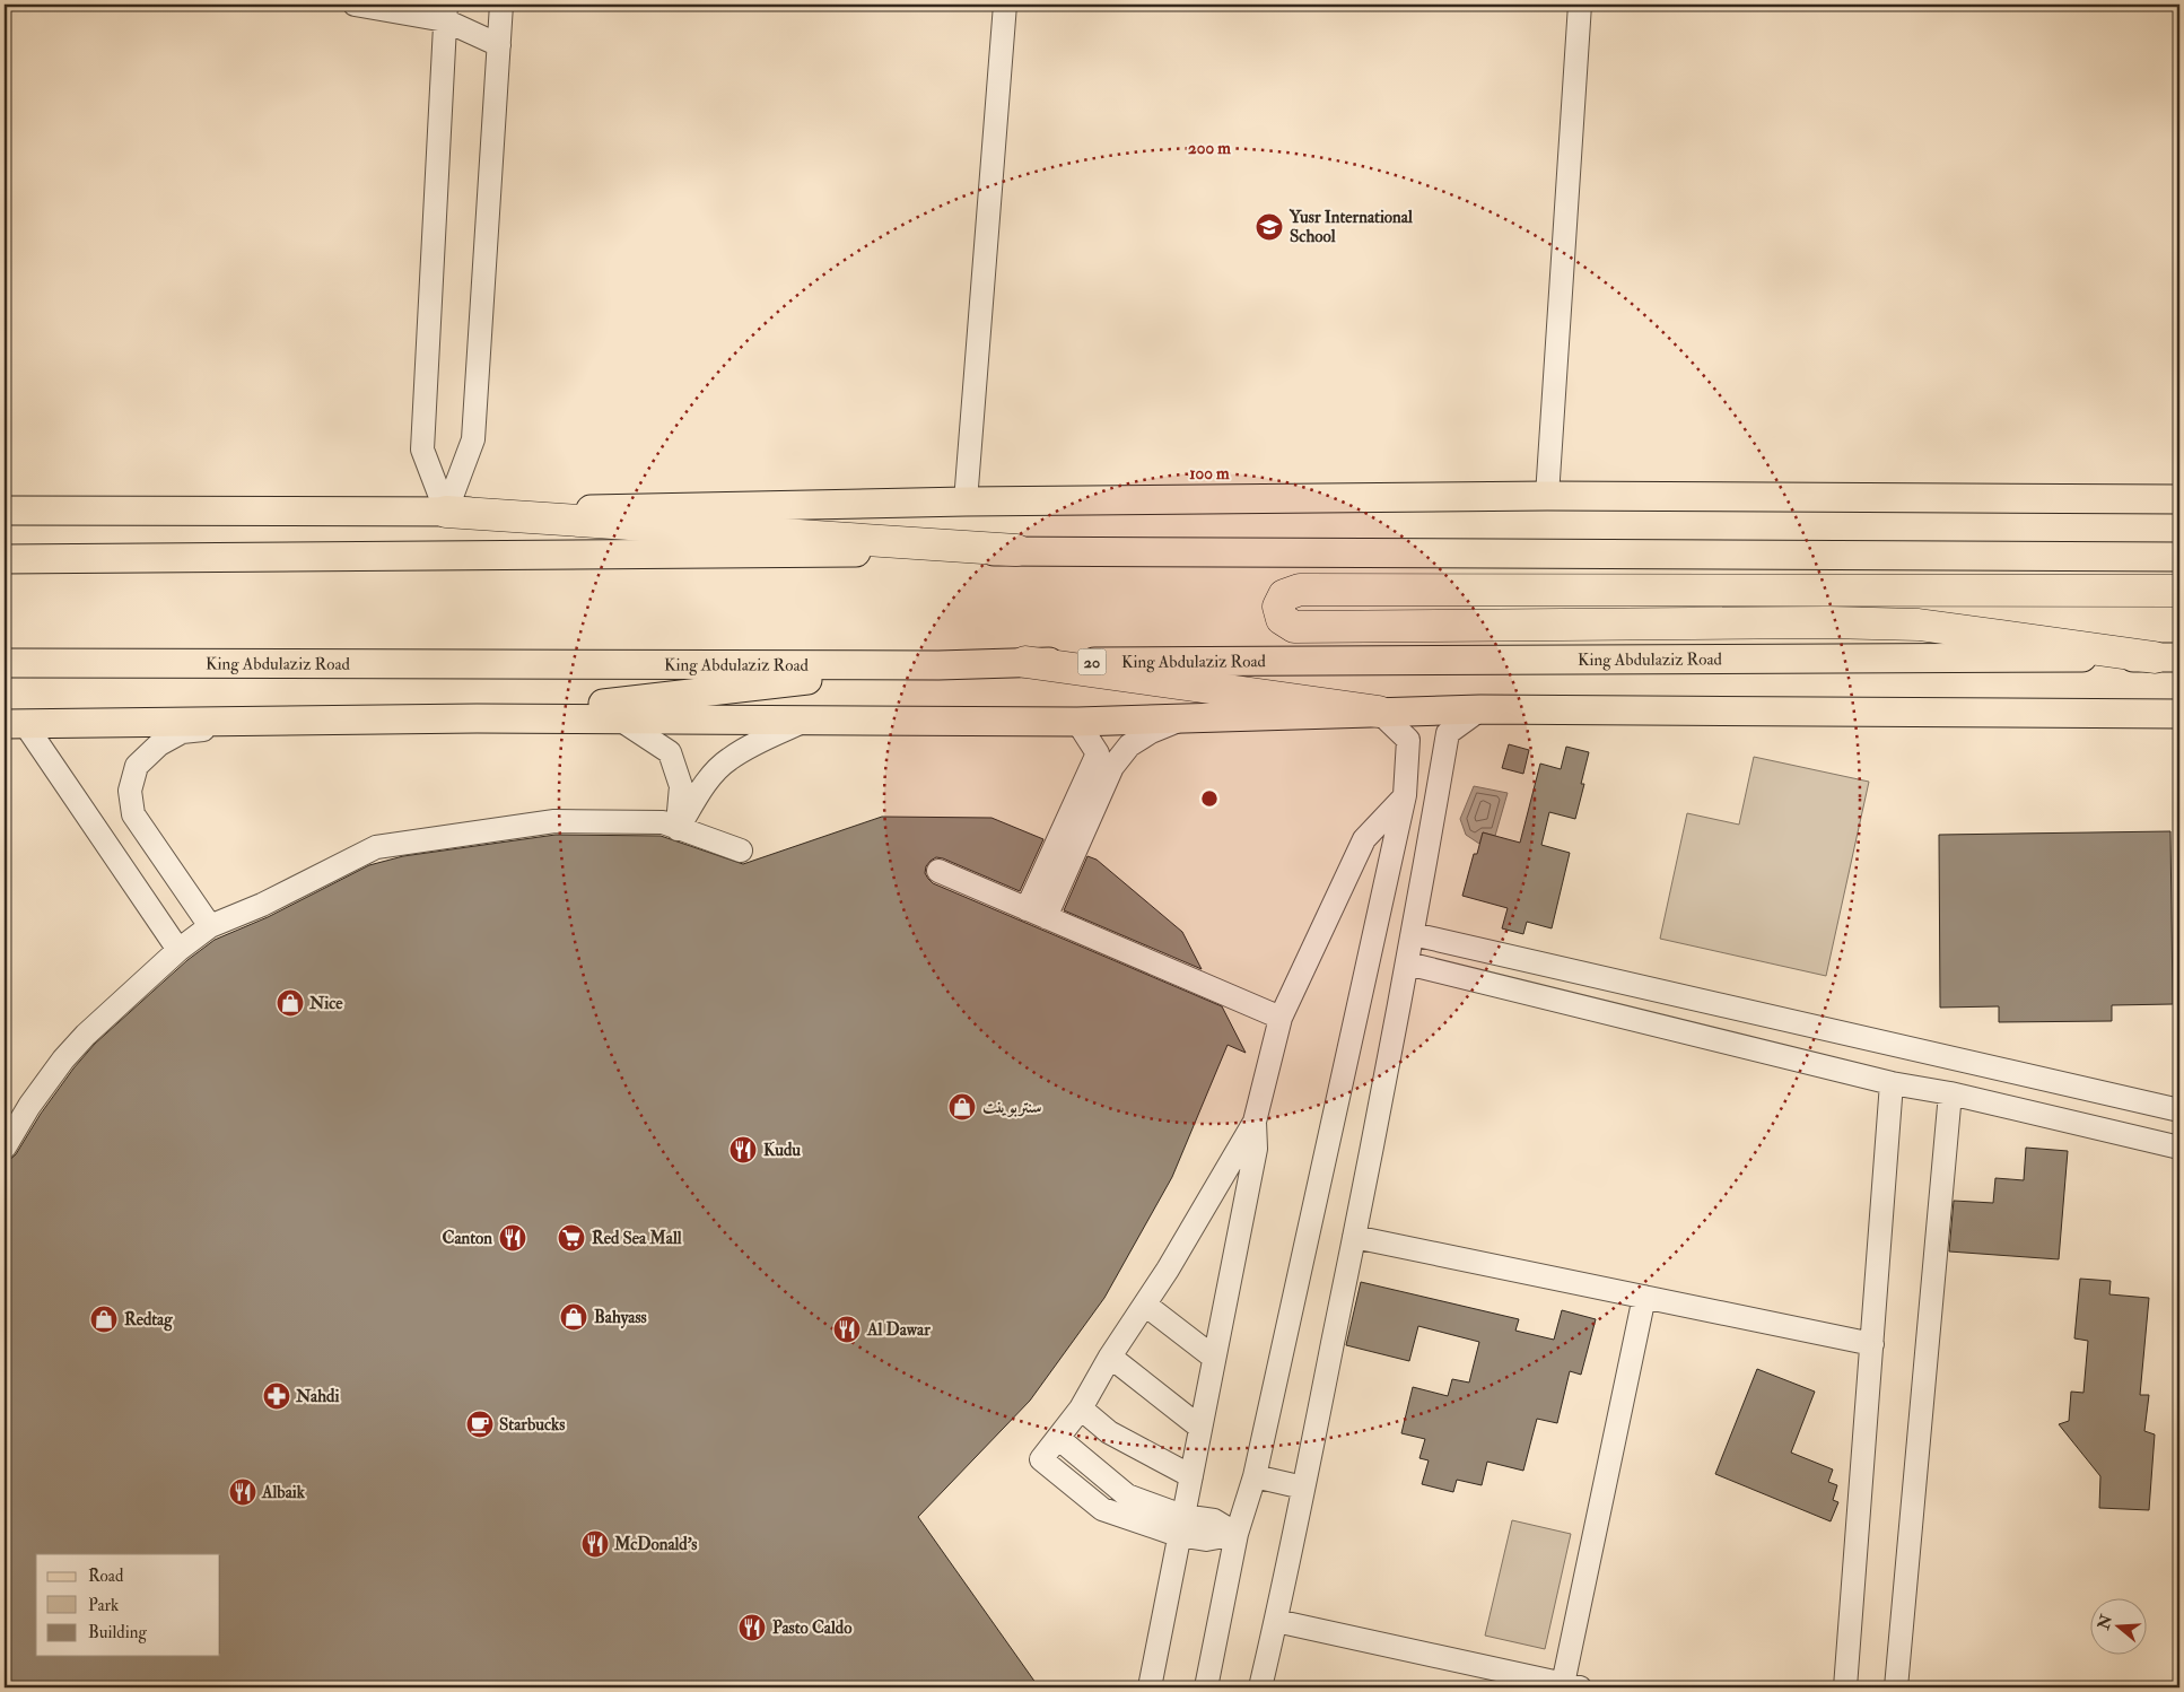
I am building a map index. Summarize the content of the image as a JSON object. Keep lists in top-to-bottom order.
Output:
{
  "streets": {
    "main road": ["King Abdulaziz Road", "20"]
  },
  "places": {
    "school or university": ["Yusr International School"],
    "shop": [
      "Nice",
      "سنتربوينت",
      "Bahyass",
      "Redtag"
    ],
    "restaurant": [
      "Kudu",
      "Canton",
      "Al Dawar",
      "Albaik",
      "McDonald's",
      "Pasto Caldo"
    ],
    "supermarket": ["Red Sea Mall"],
    "pharmacy": ["Nahdi"],
    "cafe": ["Starbucks"]
  },
  "legend": ["Road", "Park", "Building"],
  "north": "left",
  "rings": ["200 m", "100 m"]
}
